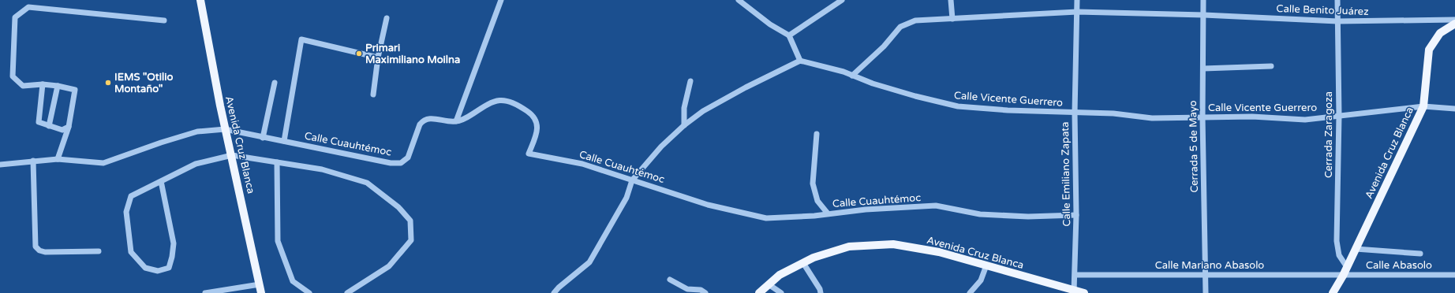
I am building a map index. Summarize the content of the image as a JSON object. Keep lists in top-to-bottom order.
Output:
{
  "streets": {
    "main road": ["Avenida Cruz Blanca"],
    "street": [
      "Calle Benito Juárez",
      "Calle Vicente Guerrero",
      "Cerrada Zaragoza",
      "Calle Cuauhtémoc",
      "Cerrada 5 de Mayo",
      "Calle Emiliano Zapata",
      "Calle Mariano Abasolo",
      "Calle Abasolo"
    ]
  },
  "crossings": [
    ["Calle Benito Juárez", "Calle Vicente Guerrero"],
    ["Calle Benito Juárez", "Cerrada Zaragoza"],
    ["Calle Benito Juárez", "Cerrada 5 de Mayo"],
    ["Calle Benito Juárez", "Calle Emiliano Zapata"],
    ["Calle Vicente Guerrero", "Cerrada Zaragoza"],
    ["Calle Vicente Guerrero", "Avenida Cruz Blanca"],
    ["Calle Vicente Guerrero", "Cerrada 5 de Mayo"],
    ["Calle Vicente Guerrero", "Calle Emiliano Zapata"],
    ["Cerrada Zaragoza", "Avenida Cruz Blanca"],
    ["Calle Cuauhtémoc", "Avenida Cruz Blanca"],
    ["Calle Cuauhtémoc", "Calle Emiliano Zapata"],
    ["Avenida Cruz Blanca", "Calle Emiliano Zapata"],
    ["Avenida Cruz Blanca", "Calle Mariano Abasolo"],
    ["Avenida Cruz Blanca", "Calle Abasolo"],
    ["Cerrada 5 de Mayo", "Calle Mariano Abasolo"],
    ["Calle Emiliano Zapata", "Calle Mariano Abasolo"],
    ["Calle Mariano Abasolo", "Calle Abasolo"]
  ],
  "places": ["Primari Maximiliano Moilna", "IEMS \"Otilio Montaño\""]
}
